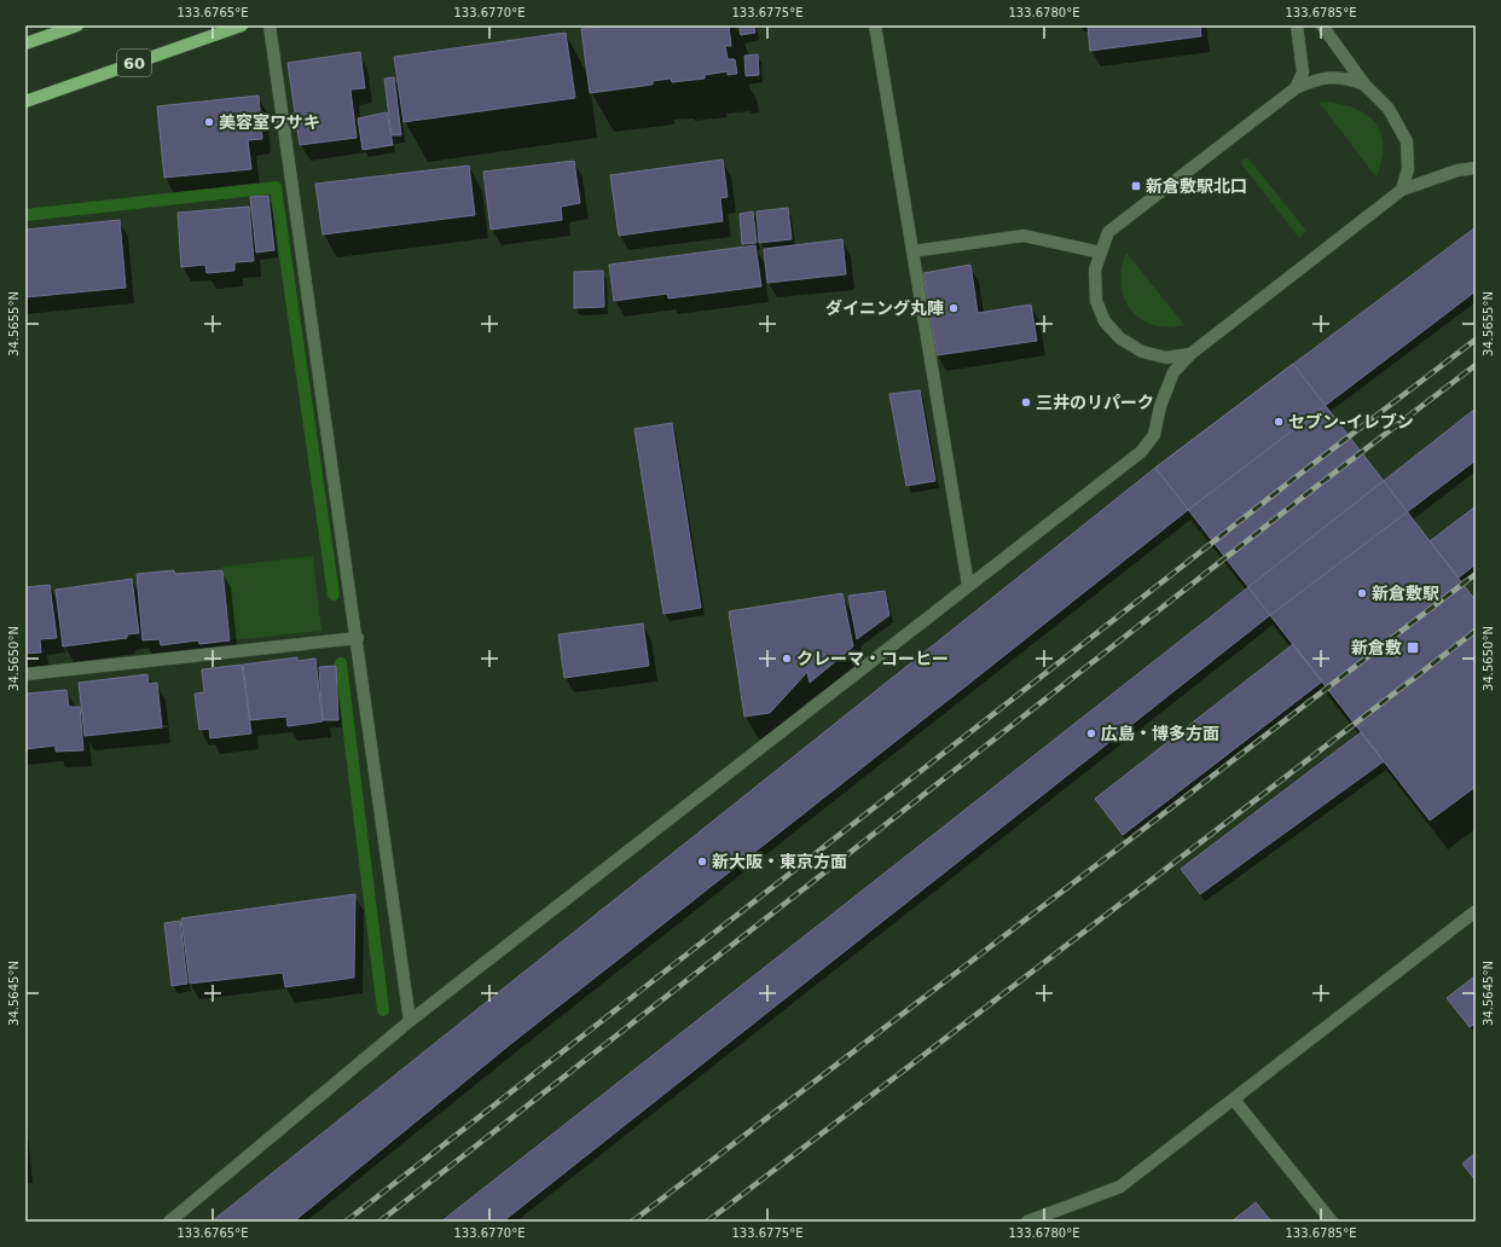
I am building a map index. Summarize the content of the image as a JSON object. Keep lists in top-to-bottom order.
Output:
{
  "streets": {
    "main road": ["60"]
  },
  "places": {
    "other": [
      "美容室ワサキ",
      "ダイニング丸陣",
      "三井のリパーク",
      "セブン-イレブン",
      "新倉敷駅",
      "クレーマ・コーヒー",
      "広島・博多方面",
      "新大阪・東京方面"
    ],
    "transit": ["新倉敷駅北口", "新倉敷"]
  },
  "coordinates": [
    "133.6765°E",
    "133.6770°E",
    "133.6775°E",
    "133.6780°E",
    "133.6785°E",
    "34.5655°N",
    "34.5650°N",
    "34.5645°N"
  ]
}
